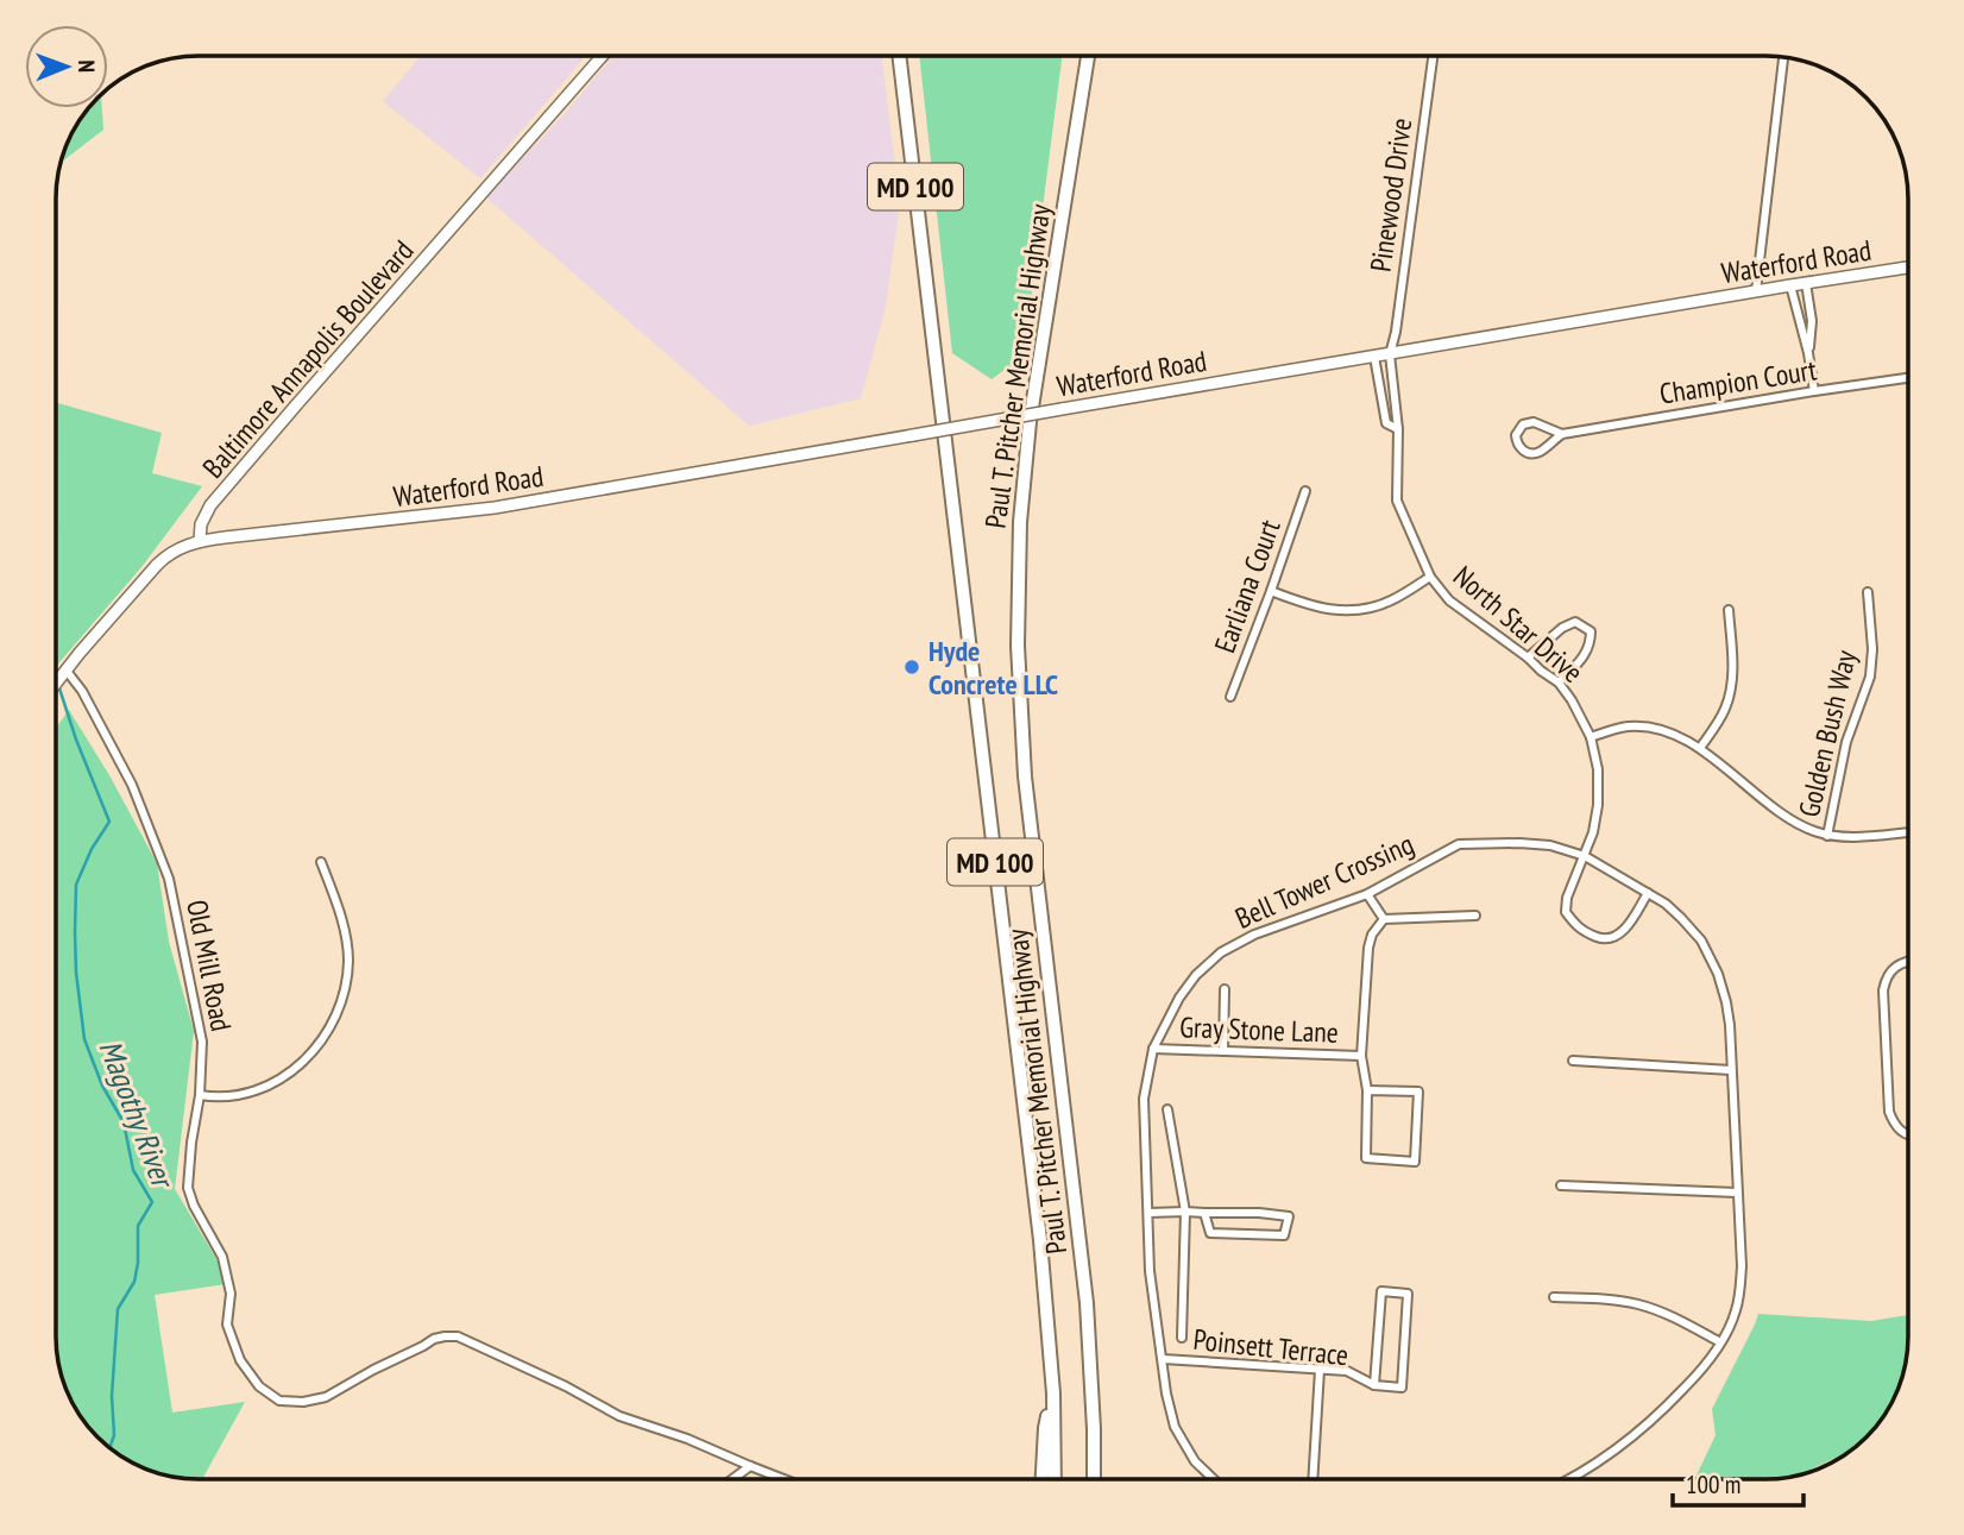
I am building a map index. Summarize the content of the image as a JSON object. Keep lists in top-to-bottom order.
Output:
{
  "streets": {
    "highway": ["MD 100", "Paul T. Pitcher Memorial Highway"],
    "main road": ["Waterford Road", "Baltimore Annapolis Boulevard"],
    "street": [
      "Pinewood Drive",
      "Champion Court",
      "Earliana Court",
      "North Star Drive",
      "Golden Bush Way",
      "Bell Tower Crossing",
      "Old Mill Road",
      "Gray Stone Lane",
      "Poinsett Terrace"
    ]
  },
  "crossings": [
    ["Pinewood Drive", "Waterford Road"],
    ["Pinewood Drive", "North Star Drive"],
    ["Waterford Road", "Baltimore Annapolis Boulevard"],
    ["Waterford Road", "North Star Drive"],
    ["North Star Drive", "Bell Tower Crossing"],
    ["Bell Tower Crossing", "Gray Stone Lane"],
    ["Bell Tower Crossing", "Poinsett Terrace"]
  ],
  "water": ["Magothy River"],
  "places": ["Hyde Concrete LLC"],
  "scale_bar": "100 m",
  "north": "right"
}
